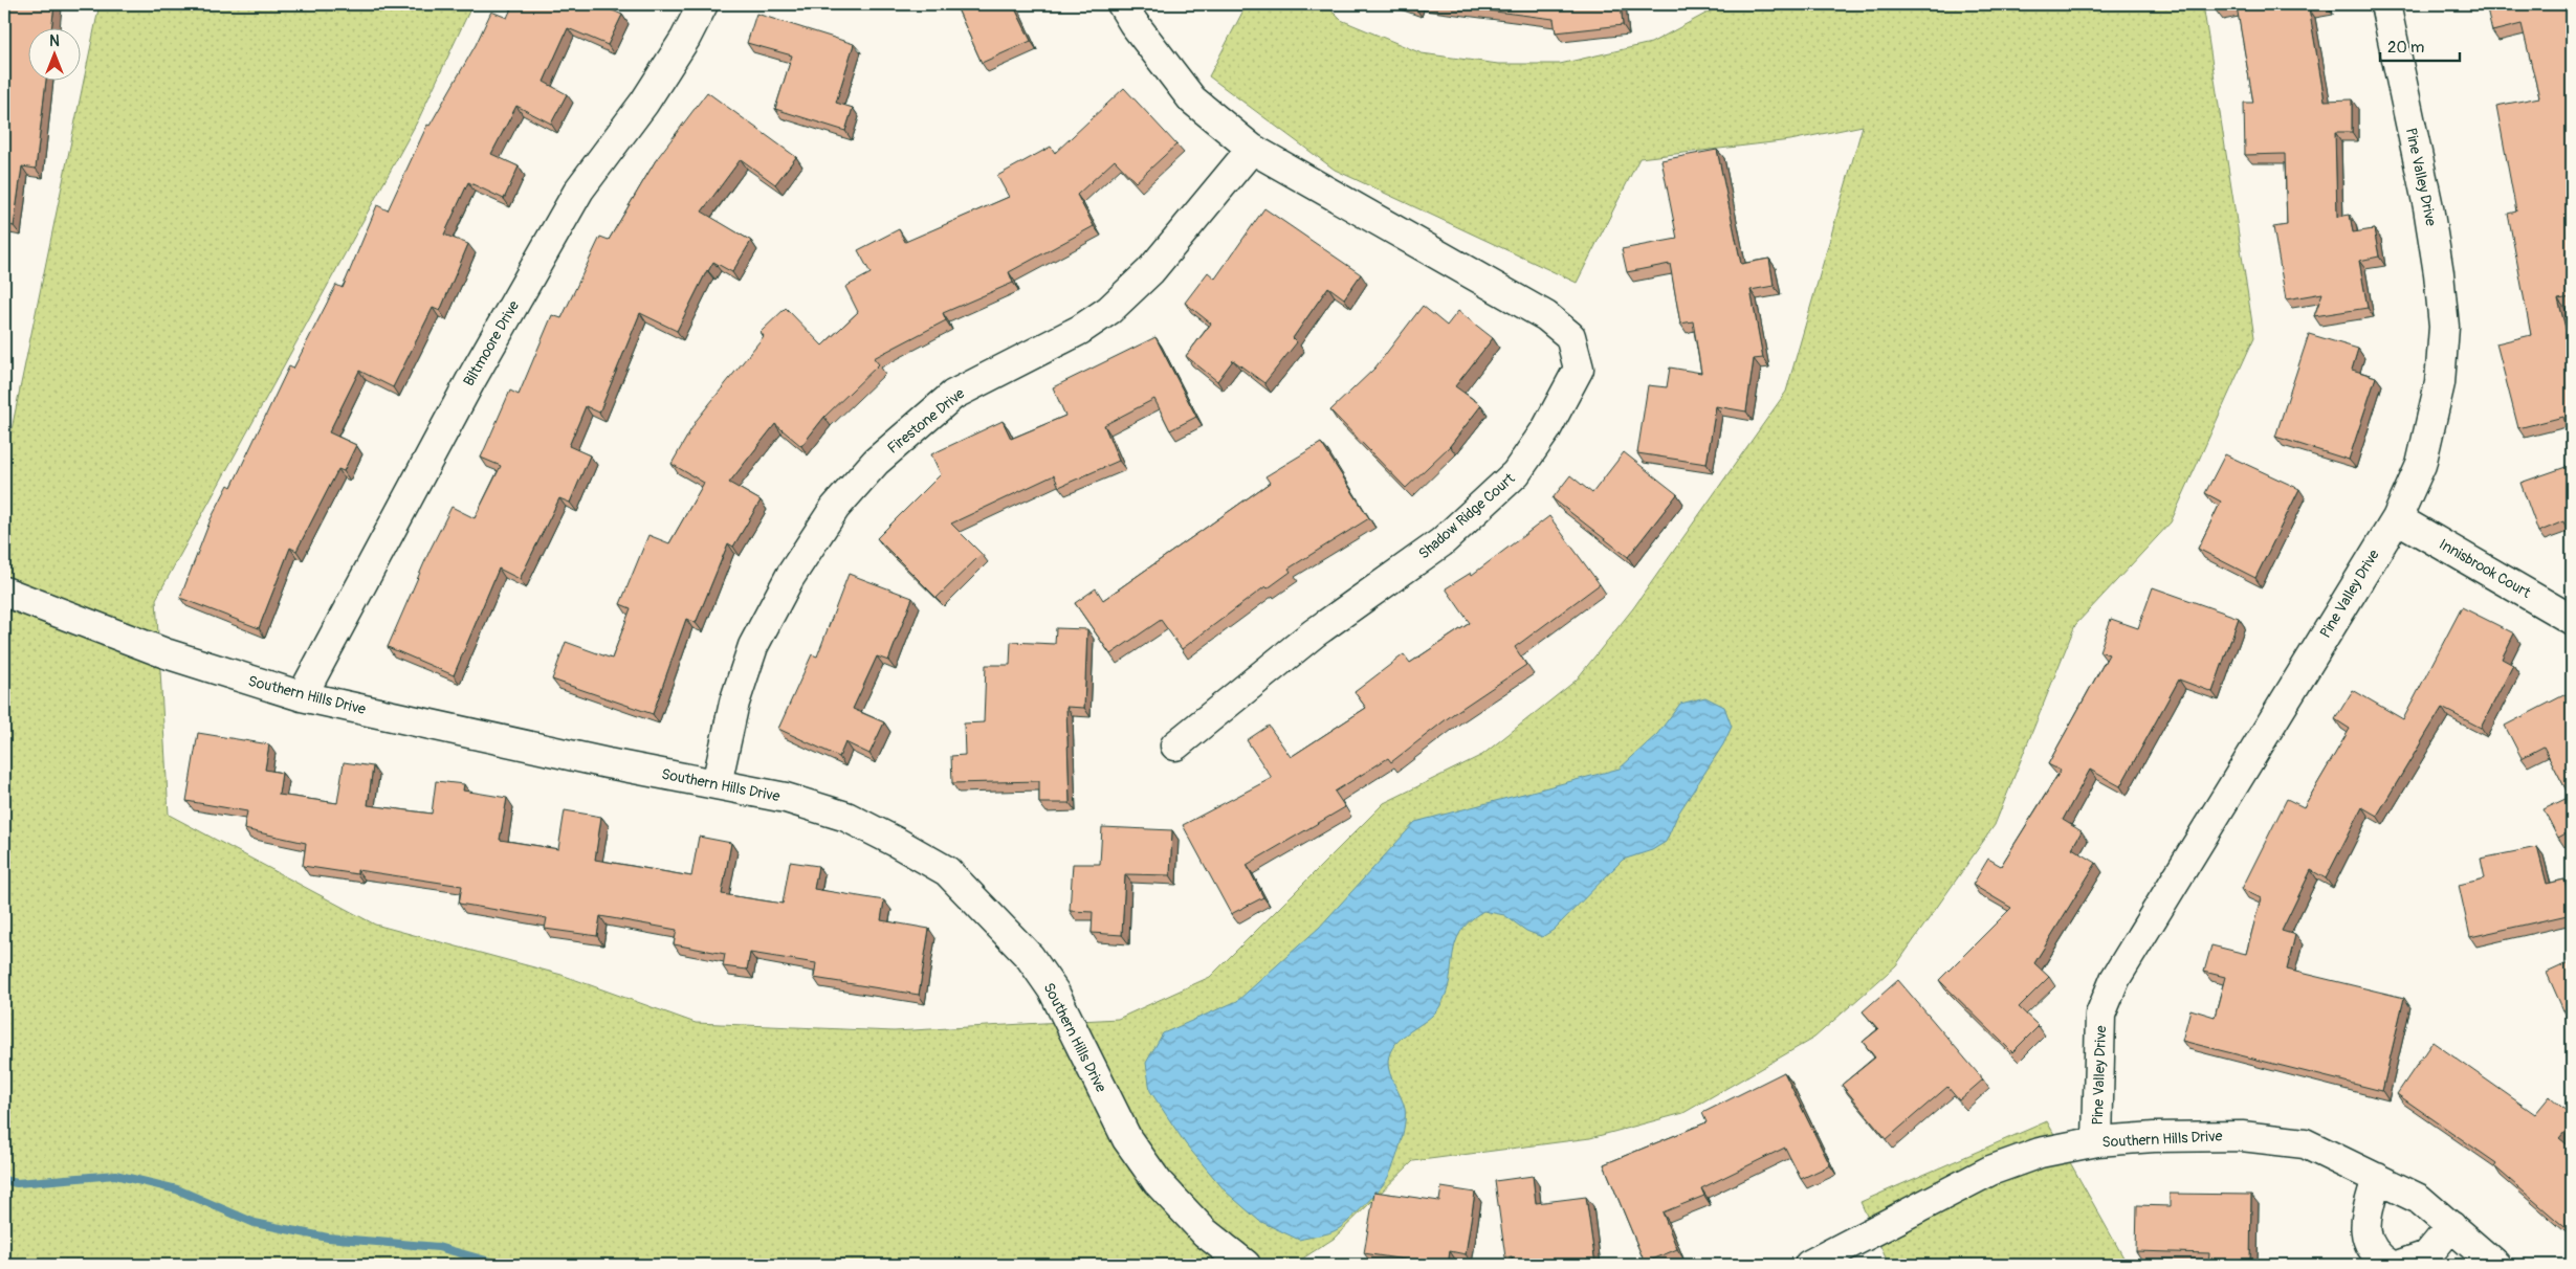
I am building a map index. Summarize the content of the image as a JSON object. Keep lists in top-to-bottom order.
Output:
{
  "streets": {
    "street": [
      "Pine Valley Drive",
      "Biltmoore Drive",
      "Firestone Drive",
      "Shadow Ridge Court",
      "Innisbrook Court",
      "Southern Hills Drive"
    ]
  },
  "crossings": [
    ["Pine Valley Drive", "Innisbrook Court"],
    ["Pine Valley Drive", "Southern Hills Drive"],
    ["Biltmoore Drive", "Southern Hills Drive"],
    ["Firestone Drive", "Shadow Ridge Court"],
    ["Firestone Drive", "Southern Hills Drive"]
  ],
  "scale_bar": "20 m",
  "north": "top"
}
